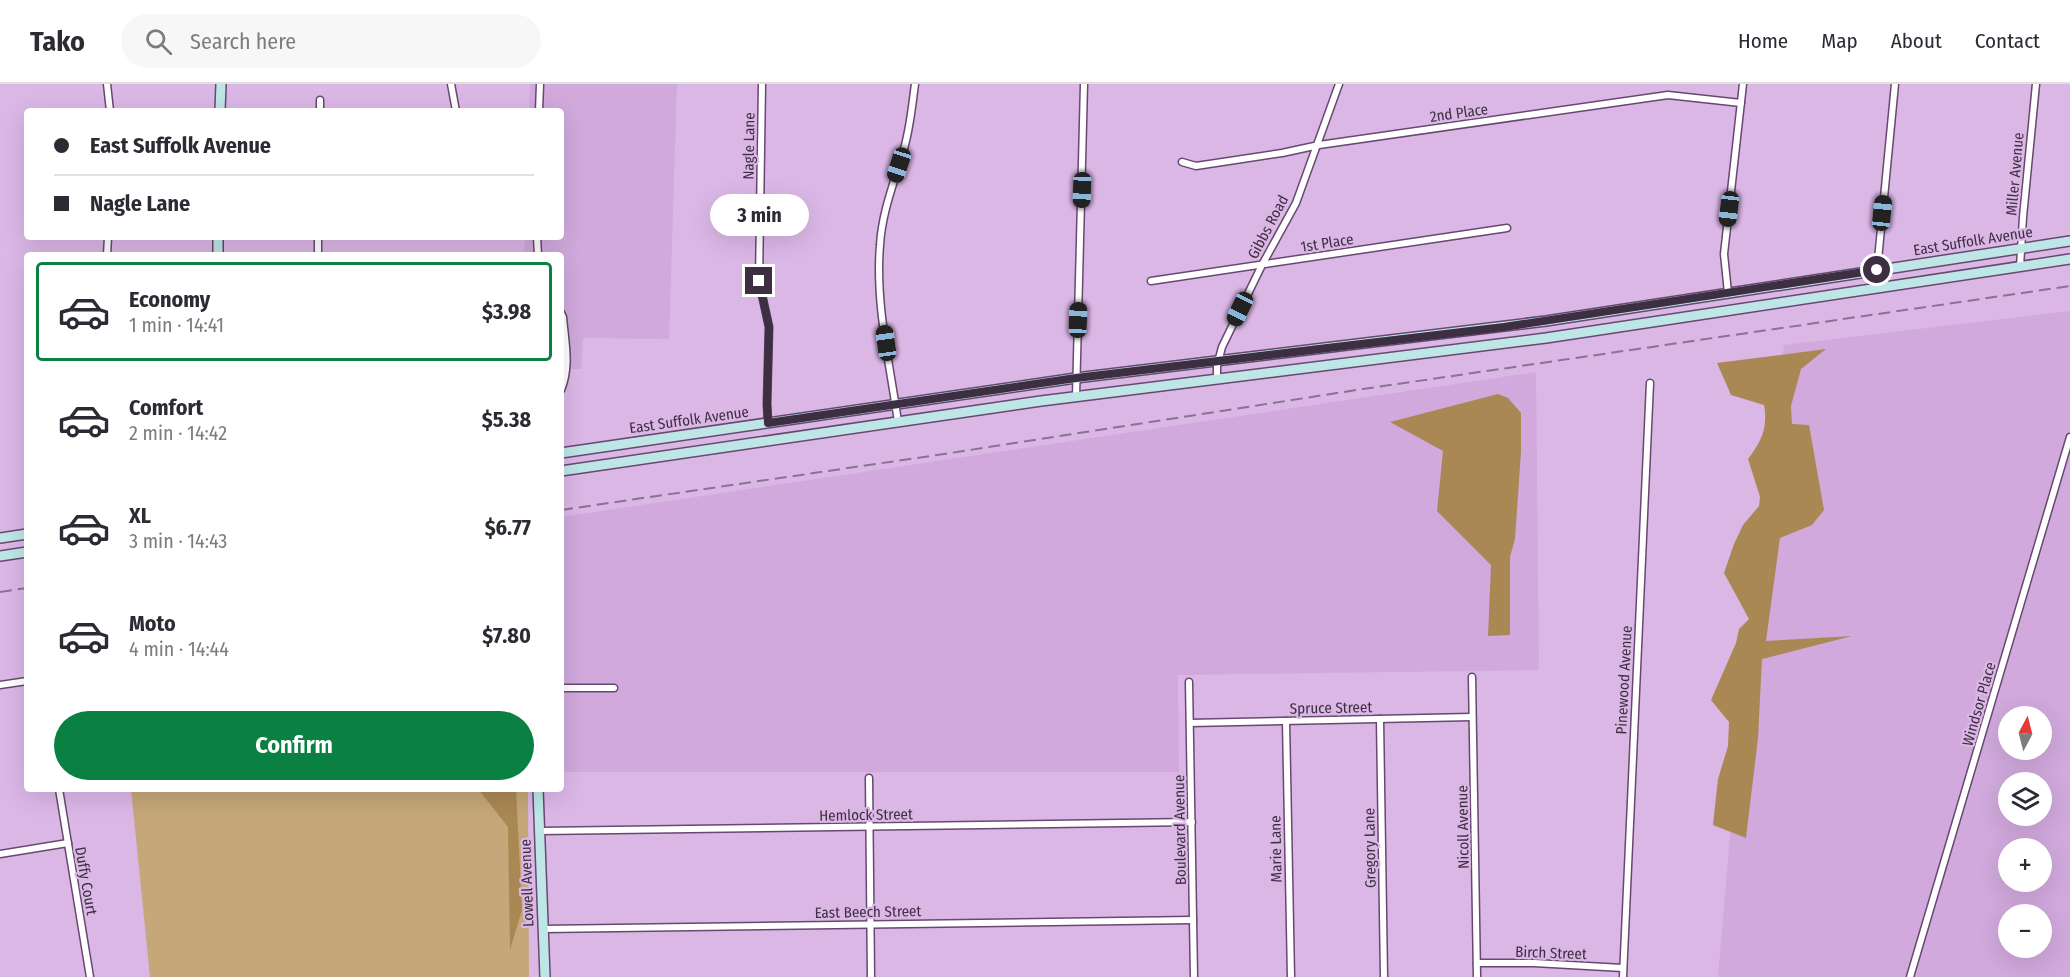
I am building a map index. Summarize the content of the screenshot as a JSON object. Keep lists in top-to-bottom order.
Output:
{
  "streets": {
    "main road": ["East Suffolk Avenue", "Lowell Avenue"],
    "street": [
      "2nd Place",
      "Nagle Lane",
      "Miller Avenue",
      "Gibbs Road",
      "1st Place",
      "Pinewood Avenue",
      "Windsor Place",
      "Spruce Street",
      "Hemlock Street",
      "Nicoll Avenue",
      "Boulevard Avenue",
      "Gregory Lane",
      "Marie Lane",
      "Duffy Court",
      "East Beech Street",
      "Birch Street"
    ]
  },
  "crossings": [
    ["2nd Place", "Gibbs Road"],
    ["Nagle Lane", "East Suffolk Avenue"],
    ["Miller Avenue", "East Suffolk Avenue"],
    ["Gibbs Road", "East Suffolk Avenue"],
    ["Gibbs Road", "1st Place"],
    ["Pinewood Avenue", "Birch Street"],
    ["Spruce Street", "Nicoll Avenue"],
    ["Spruce Street", "Boulevard Avenue"],
    ["Spruce Street", "Gregory Lane"],
    ["Spruce Street", "Marie Lane"],
    ["Hemlock Street", "Boulevard Avenue"],
    ["Hemlock Street", "Lowell Avenue"],
    ["Nicoll Avenue", "Birch Street"],
    ["Boulevard Avenue", "East Beech Street"],
    ["Lowell Avenue", "East Beech Street"]
  ],
  "north": "top",
  "page": {
    "header": "Tako",
    "search": "Search here",
    "nav": [
      "Home",
      "Map",
      "About",
      "Contact"
    ],
    "banner": ["East Suffolk Avenue", "Nagle Lane"],
    "bubble": "3 min",
    "list": [
      {
        "name": "Economy",
        "note": "1 min · 14:41",
        "value": "$3.98"
      },
      {
        "name": "Comfort",
        "note": "2 min · 14:42",
        "value": "$5.38"
      },
      {
        "name": "XL",
        "note": "3 min · 14:43",
        "value": "$6.77"
      },
      {
        "name": "Moto",
        "note": "4 min · 14:44",
        "value": "$7.80"
      }
    ],
    "buttons": "Confirm",
    "map_buttons": ["+", "−"]
  }
}
